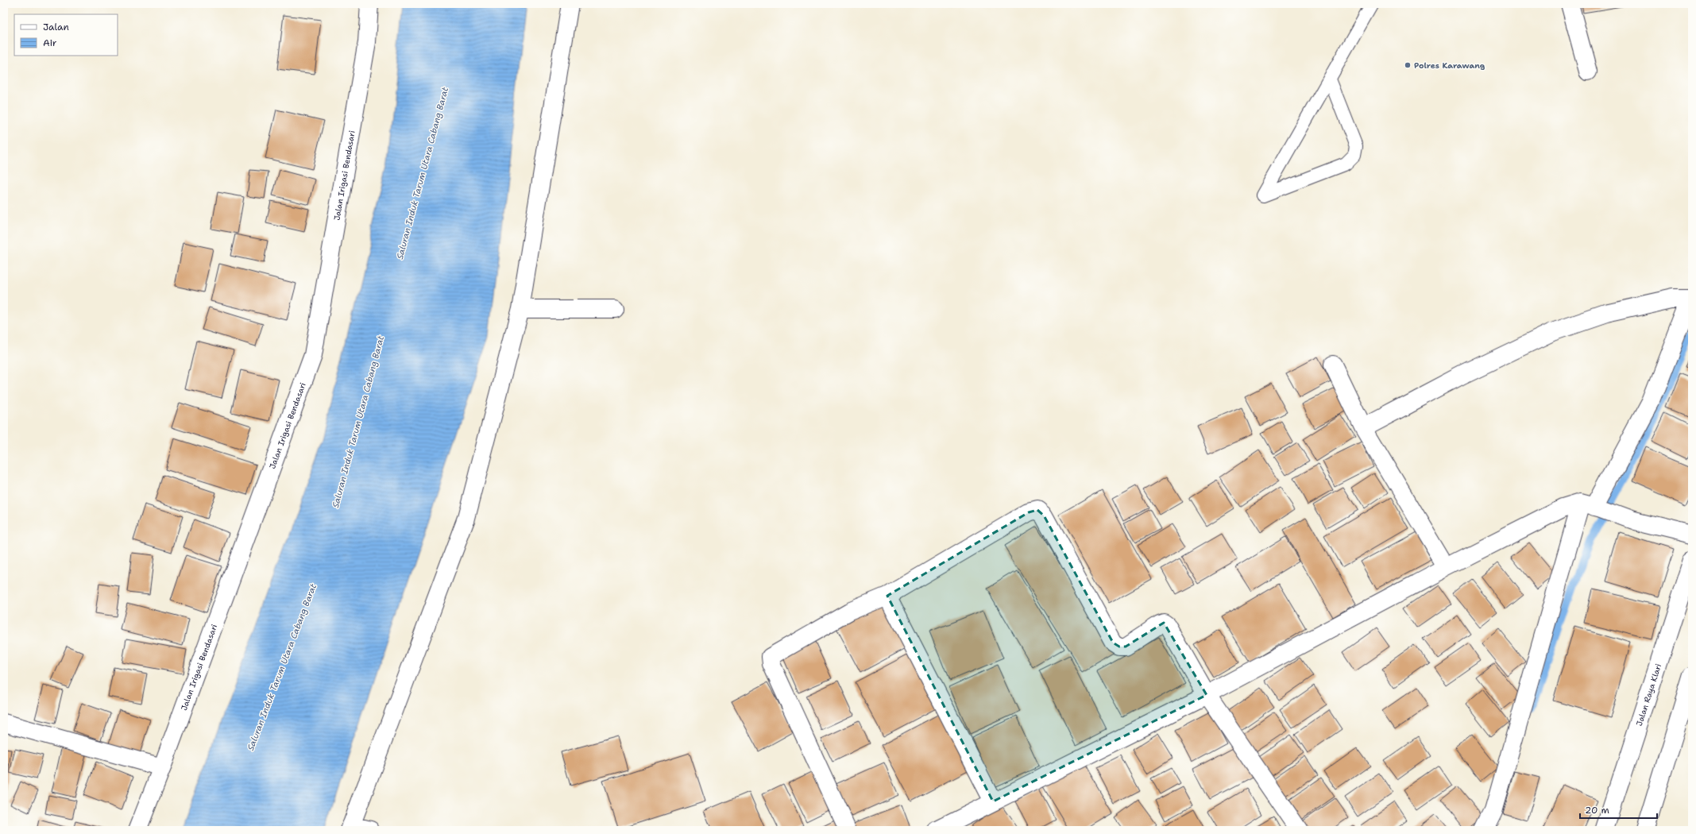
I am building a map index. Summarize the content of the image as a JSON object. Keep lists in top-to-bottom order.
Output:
{
  "streets": {
    "street": ["Jalan Irigasi Bendasari", "Jalan Raya Klari"]
  },
  "water": ["Saluran Induk Tarum Utara Cabang Barat"],
  "places": ["Polres Karawang"],
  "legend": ["Jalan", "Air"],
  "scale_bar": "20 m"
}
